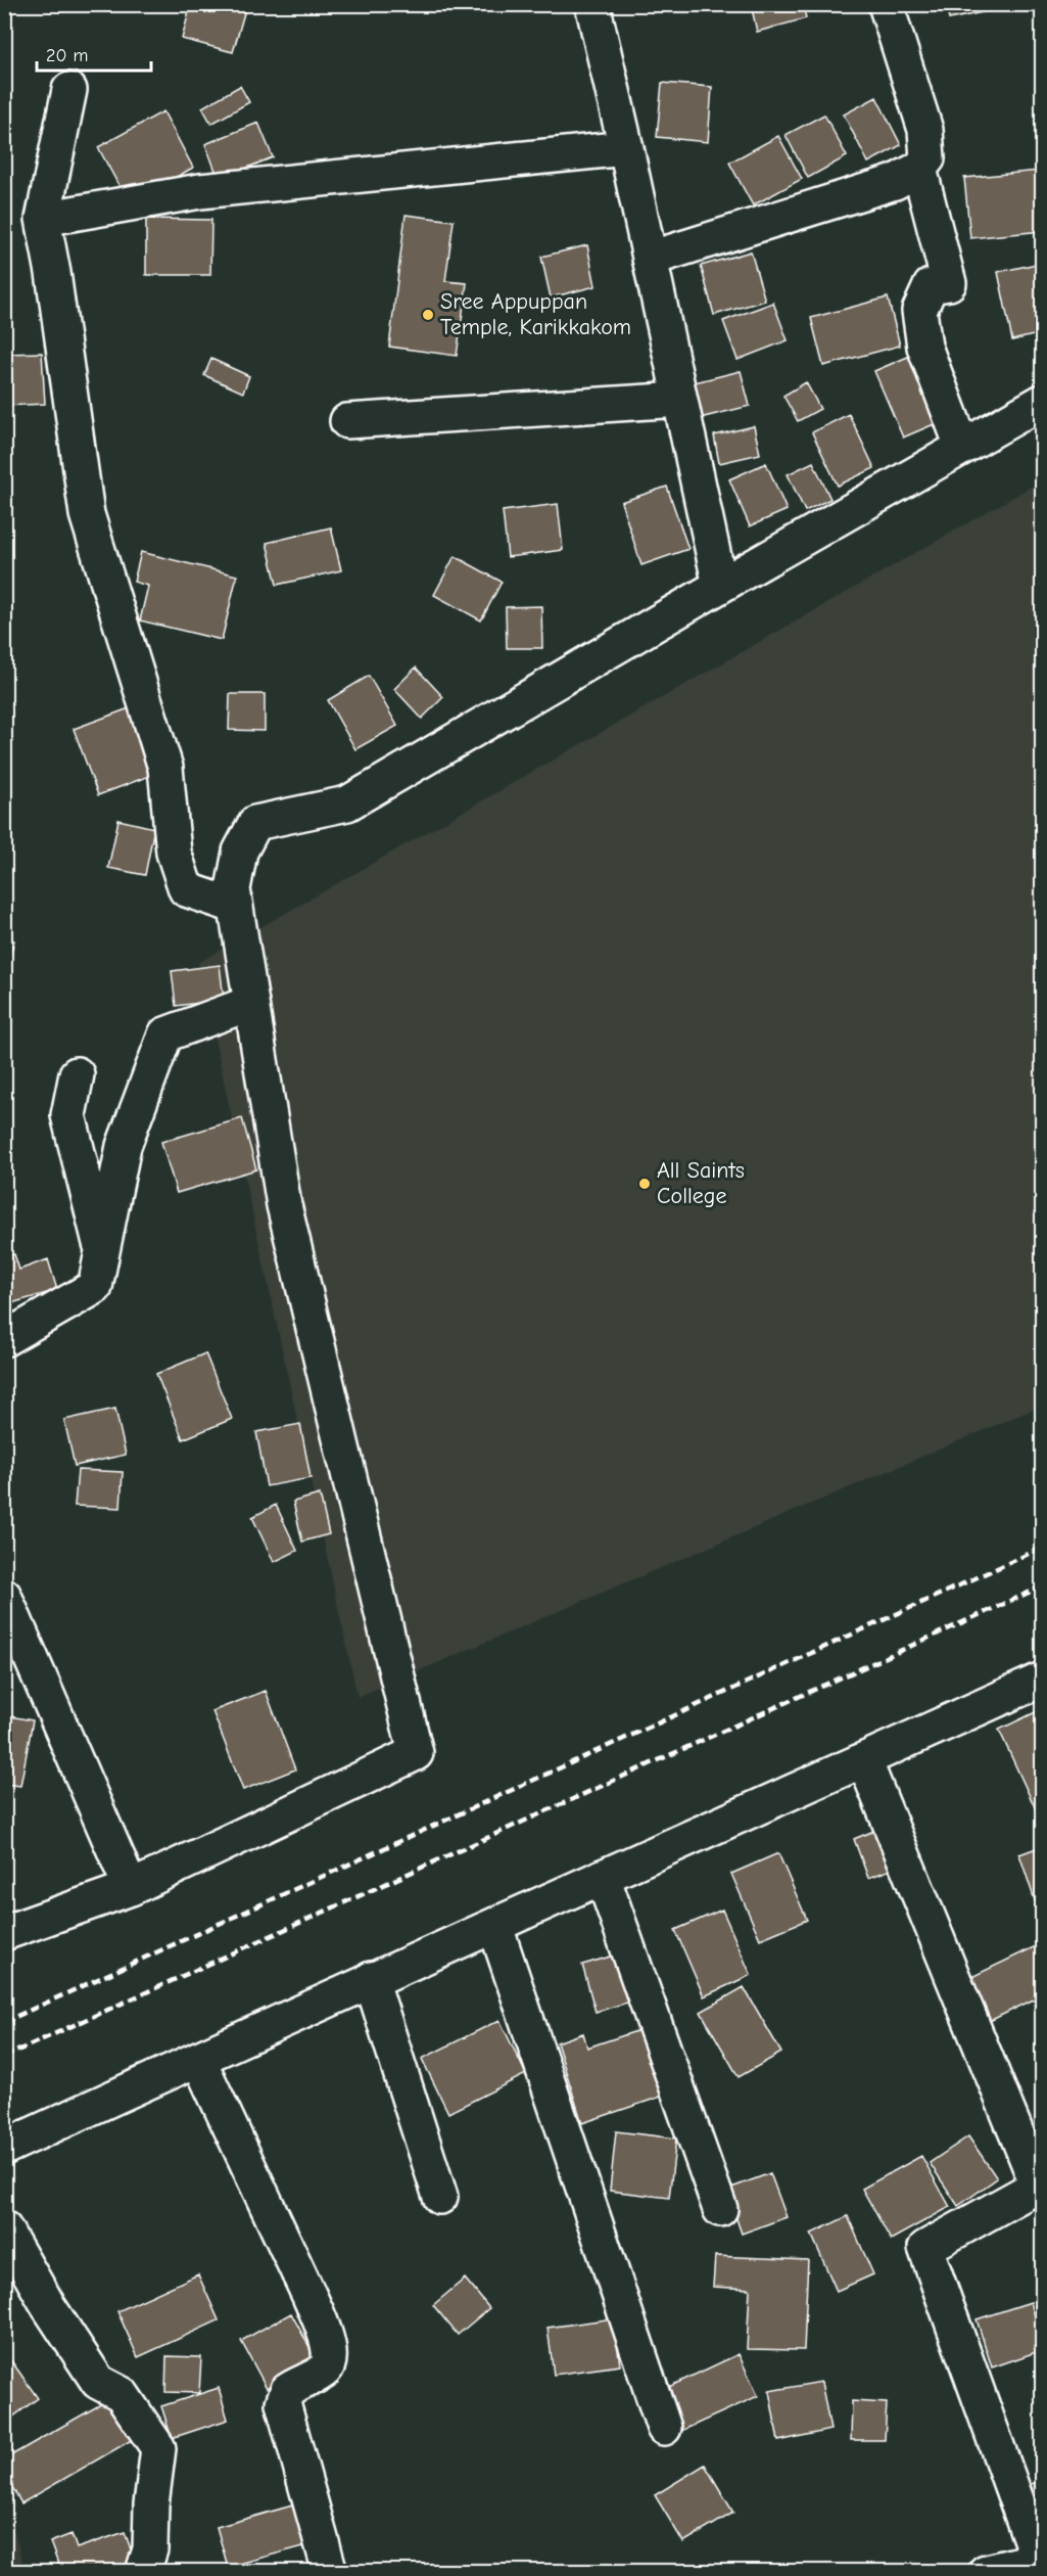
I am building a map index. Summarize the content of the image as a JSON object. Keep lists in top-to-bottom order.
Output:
{
  "places": ["Sree Appuppan Temple, Karikkakom", "All Saints College"],
  "scale_bar": "20 m"
}
